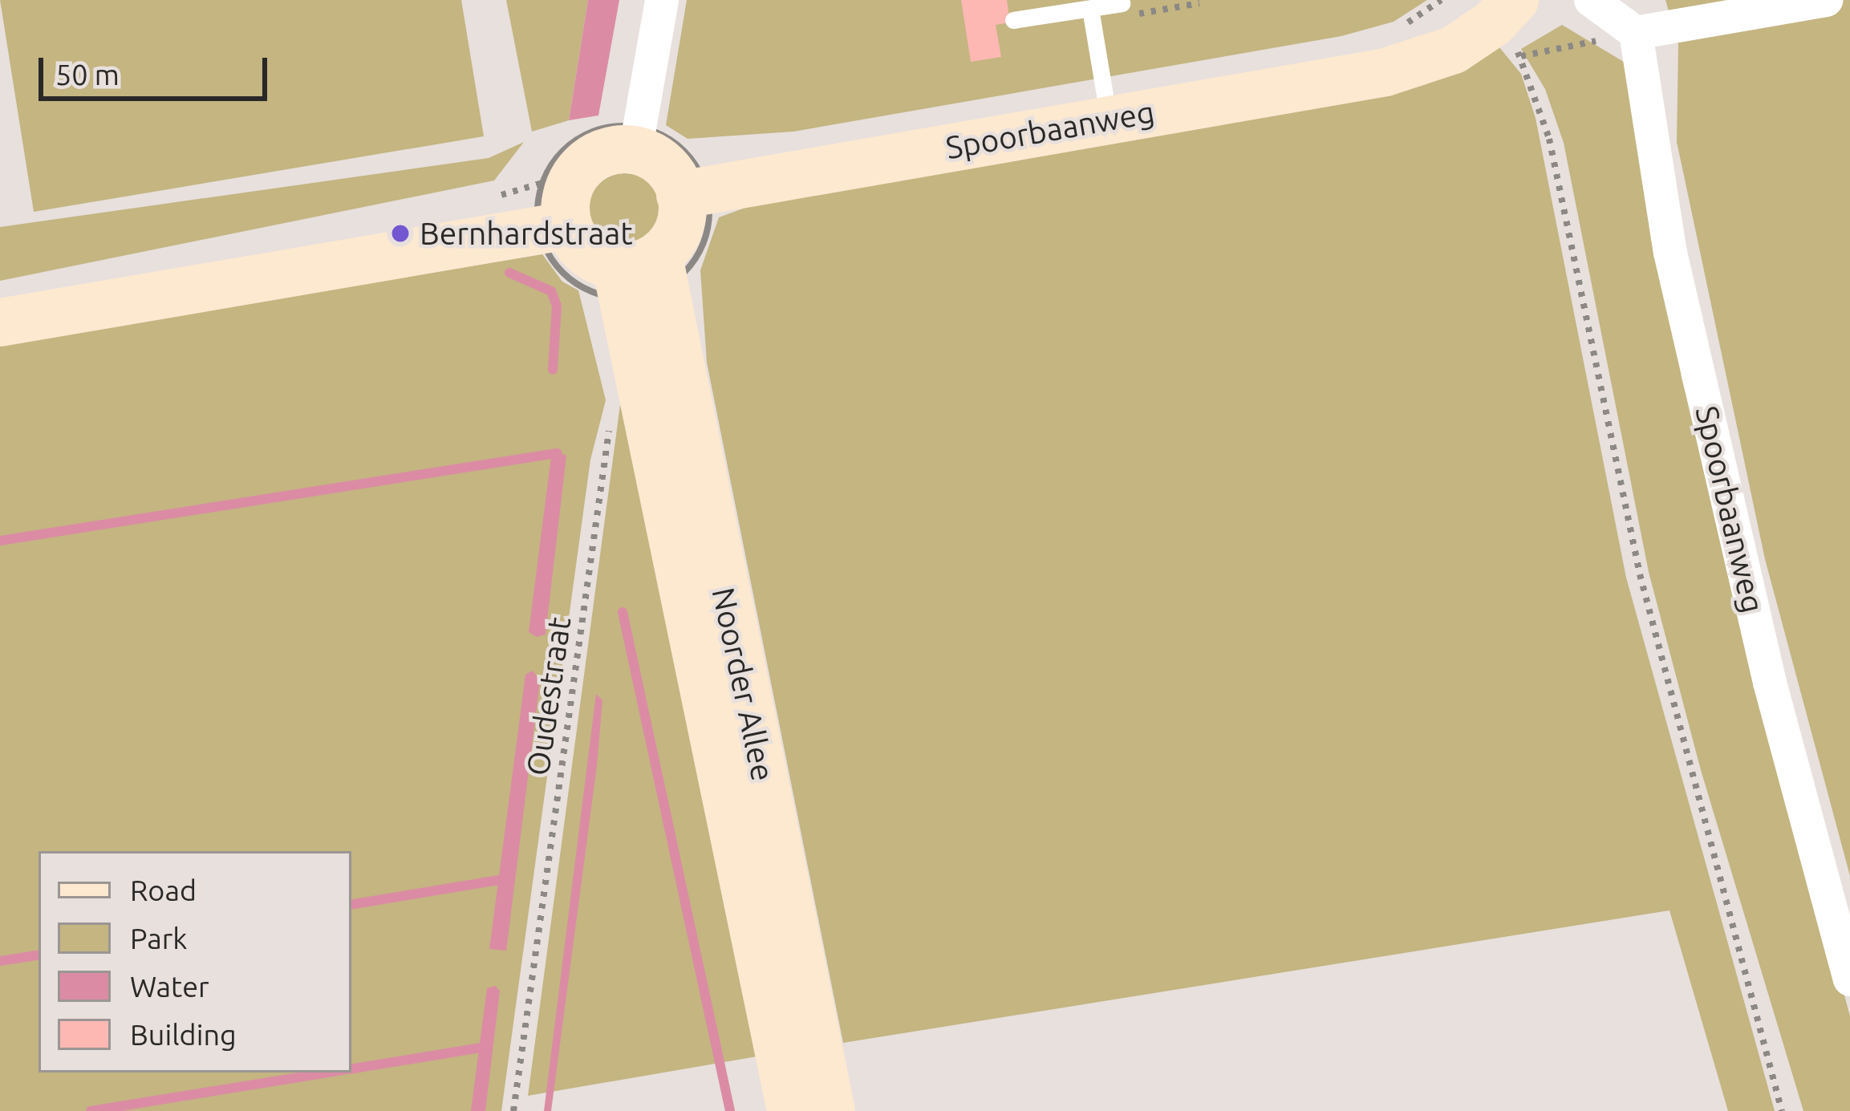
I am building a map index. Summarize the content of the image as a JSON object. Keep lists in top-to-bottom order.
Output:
{
  "streets": {
    "street": ["Spoorbaanweg", "Noorder Allee"],
    "path": ["Oudestraat"]
  },
  "crossings": [
    ["Spoorbaanweg", "Noorder Allee"]
  ],
  "places": ["Bernhardstraat"],
  "legend": [
    "Road",
    "Park",
    "Water",
    "Building"
  ],
  "scale_bar": "50 m"
}
